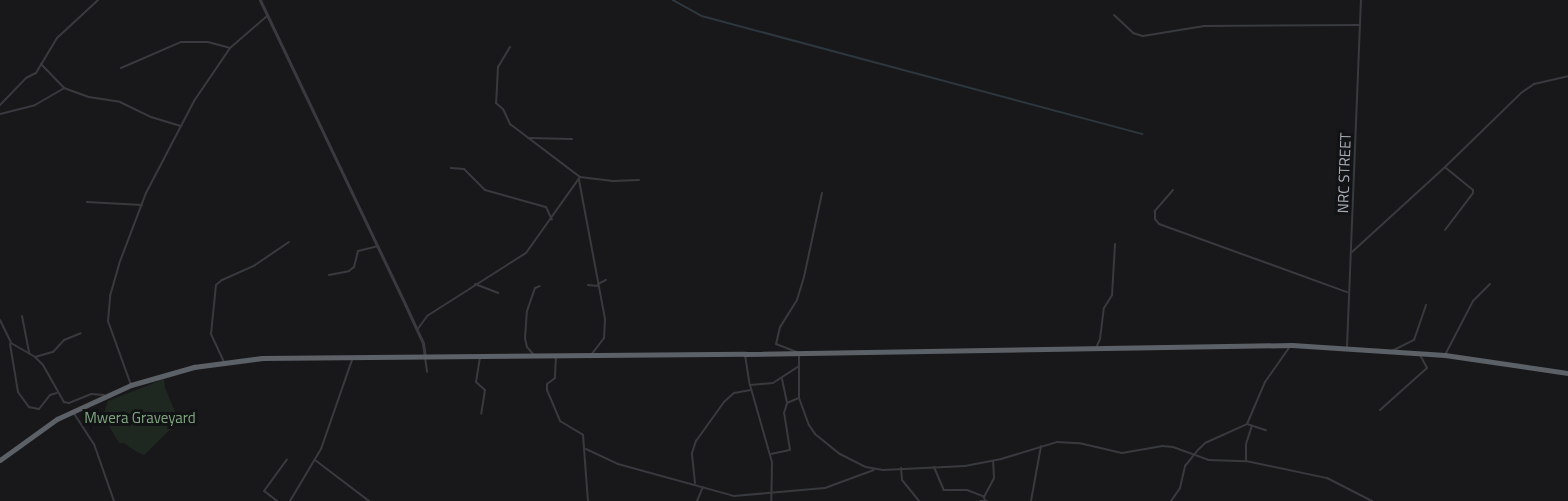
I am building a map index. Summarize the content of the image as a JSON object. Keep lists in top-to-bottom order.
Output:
{
  "streets": {
    "street": ["NRC STREET"]
  },
  "parks": ["Mwera Graveyard"]
}
